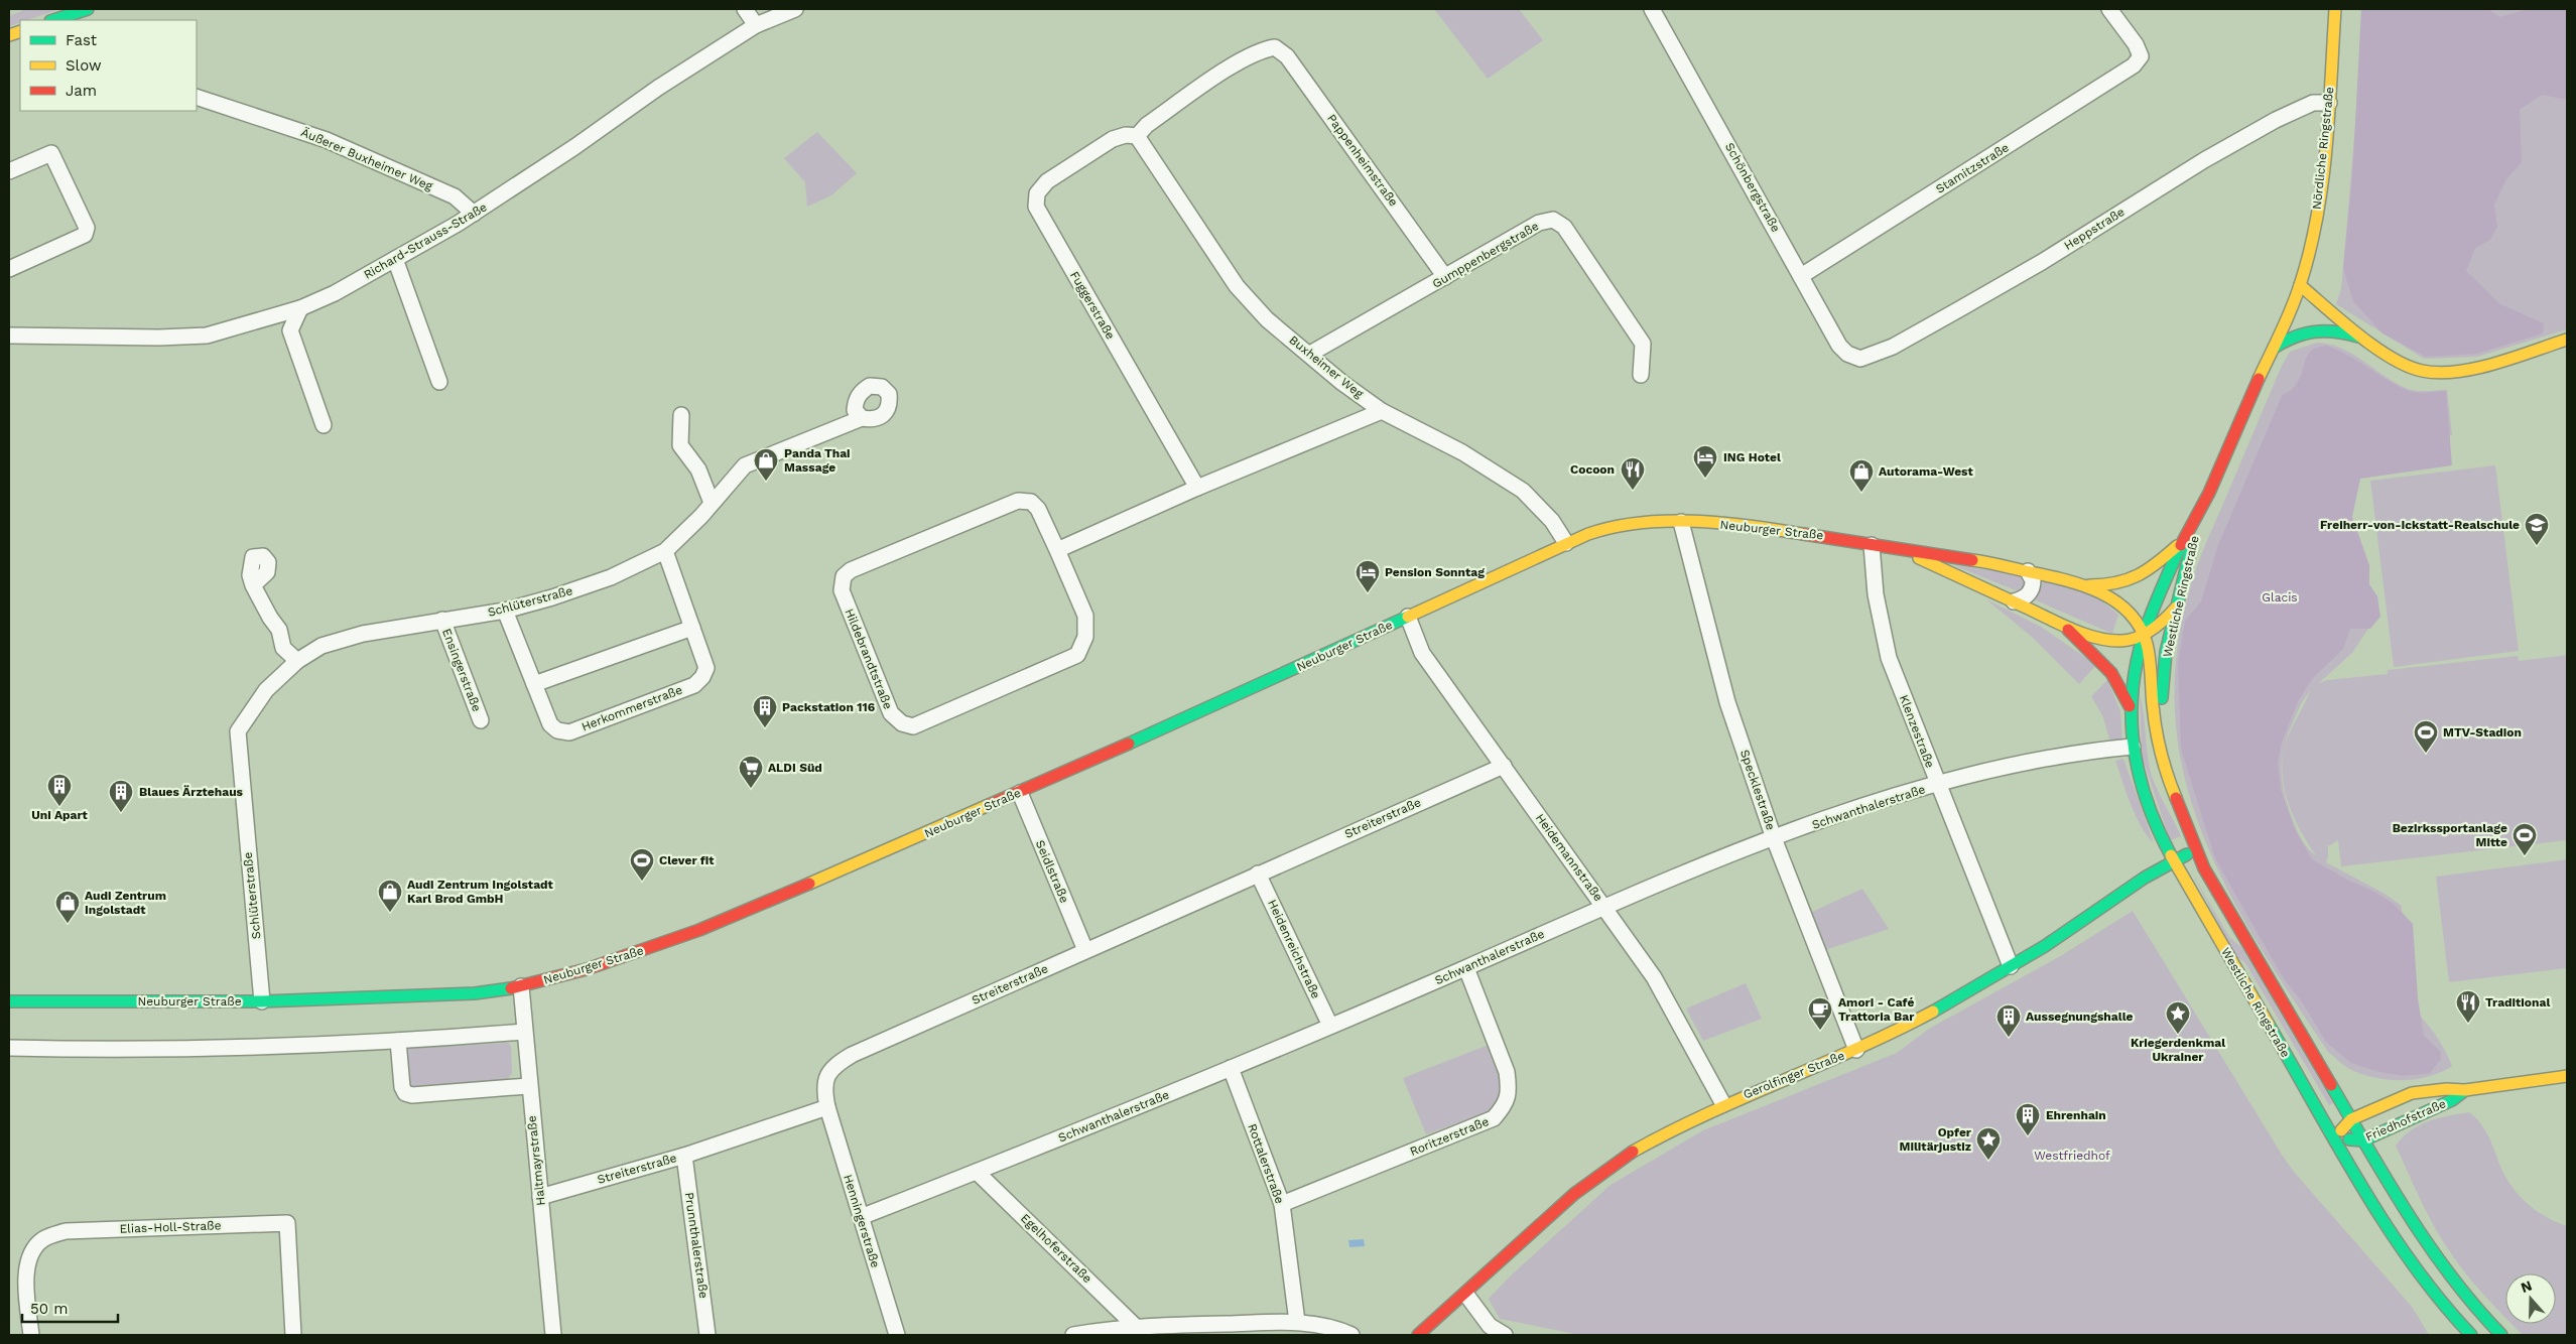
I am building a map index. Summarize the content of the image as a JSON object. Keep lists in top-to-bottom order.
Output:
{
  "streets": {
    "main road": [
      "Nördliche Ringstraße",
      "Neuburger Straße",
      "Westliche Ringstraße",
      "Gerolfinger Straße",
      "Friedhofstraße"
    ],
    "street": [
      "Äußerer Buxheimer Weg",
      "Pappenheimstraße",
      "Stamitzstraße",
      "Schönbergstraße",
      "Heppstraße",
      "Richard-Strauss-Straße",
      "Gumppenbergstraße",
      "Fuggerstraße",
      "Buxheimer Weg",
      "Schlüterstraße",
      "Hildebrandtstraße",
      "Ensingerstraße",
      "Herkommerstraße",
      "Klenzestraße",
      "Specklestraße",
      "Schwanthalerstraße",
      "Streiterstraße",
      "Heidemannstraße",
      "Seidlstraße",
      "Heidenreichstraße",
      "Roritzerstraße",
      "Haltmayrstraße",
      "Rottalerstraße",
      "Henningerstraße",
      "Elias-Holl-Straße",
      "Prunnthalerstraße",
      "Egelhoferstraße"
    ]
  },
  "crossings": [
    ["Nördliche Ringstraße", "Heppstraße"],
    ["Nördliche Ringstraße", "Westliche Ringstraße"],
    ["Äußerer Buxheimer Weg", "Richard-Strauss-Straße"],
    ["Pappenheimstraße", "Gumppenbergstraße"],
    ["Pappenheimstraße", "Fuggerstraße"],
    ["Pappenheimstraße", "Buxheimer Weg"],
    ["Stamitzstraße", "Schönbergstraße"],
    ["Schönbergstraße", "Heppstraße"],
    ["Gumppenbergstraße", "Buxheimer Weg"],
    ["Fuggerstraße", "Buxheimer Weg"],
    ["Buxheimer Weg", "Neuburger Straße"],
    ["Neuburger Straße", "Westliche Ringstraße"],
    ["Neuburger Straße", "Schlüterstraße"],
    ["Neuburger Straße", "Klenzestraße"],
    ["Neuburger Straße", "Specklestraße"],
    ["Neuburger Straße", "Heidemannstraße"],
    ["Neuburger Straße", "Seidlstraße"],
    ["Neuburger Straße", "Haltmayrstraße"],
    ["Westliche Ringstraße", "Schwanthalerstraße"],
    ["Westliche Ringstraße", "Gerolfinger Straße"],
    ["Westliche Ringstraße", "Friedhofstraße"],
    ["Schlüterstraße", "Ensingerstraße"],
    ["Schlüterstraße", "Herkommerstraße"],
    ["Klenzestraße", "Schwanthalerstraße"],
    ["Klenzestraße", "Gerolfinger Straße"],
    ["Specklestraße", "Schwanthalerstraße"],
    ["Specklestraße", "Gerolfinger Straße"],
    ["Schwanthalerstraße", "Heidemannstraße"],
    ["Schwanthalerstraße", "Heidenreichstraße"],
    ["Schwanthalerstraße", "Roritzerstraße"],
    ["Schwanthalerstraße", "Rottalerstraße"],
    ["Schwanthalerstraße", "Henningerstraße"],
    ["Schwanthalerstraße", "Egelhoferstraße"],
    ["Streiterstraße", "Heidemannstraße"],
    ["Streiterstraße", "Seidlstraße"],
    ["Streiterstraße", "Heidenreichstraße"],
    ["Streiterstraße", "Haltmayrstraße"],
    ["Streiterstraße", "Henningerstraße"],
    ["Streiterstraße", "Prunnthalerstraße"],
    ["Heidemannstraße", "Gerolfinger Straße"],
    ["Roritzerstraße", "Rottalerstraße"]
  ],
  "parks": ["Glacis", "Westfriedhof"],
  "places": {
    "hotel": ["ING Hotel", "Pension Sonntag"],
    "shop": [
      "Panda Thai Massage",
      "Autorama-West",
      "Audi Zentrum Ingolstadt Karl Brod GmbH",
      "Audi Zentrum Ingolstadt"
    ],
    "restaurant": ["Cocoon", "Traditional"],
    "school or university": ["Freiherr-von-Ickstatt-Realschule"],
    "building": [
      "Packstation 116",
      "Uni Apart",
      "Blaues Ärztehaus",
      "Aussegnungshalle",
      "Ehrenhain"
    ],
    "sports": ["MTV-Stadion", "Bezirkssportanlage Mitte", "Clever fit"],
    "supermarket": ["ALDI Süd"],
    "cafe": ["Amori - Café Trattoria Bar"],
    "place": ["Kriegerdenkmal Ukrainer", "Opfer Militärjustiz"]
  },
  "legend": ["Fast", "Slow", "Jam"],
  "scale_bar": "50 m",
  "north": "top"
}
